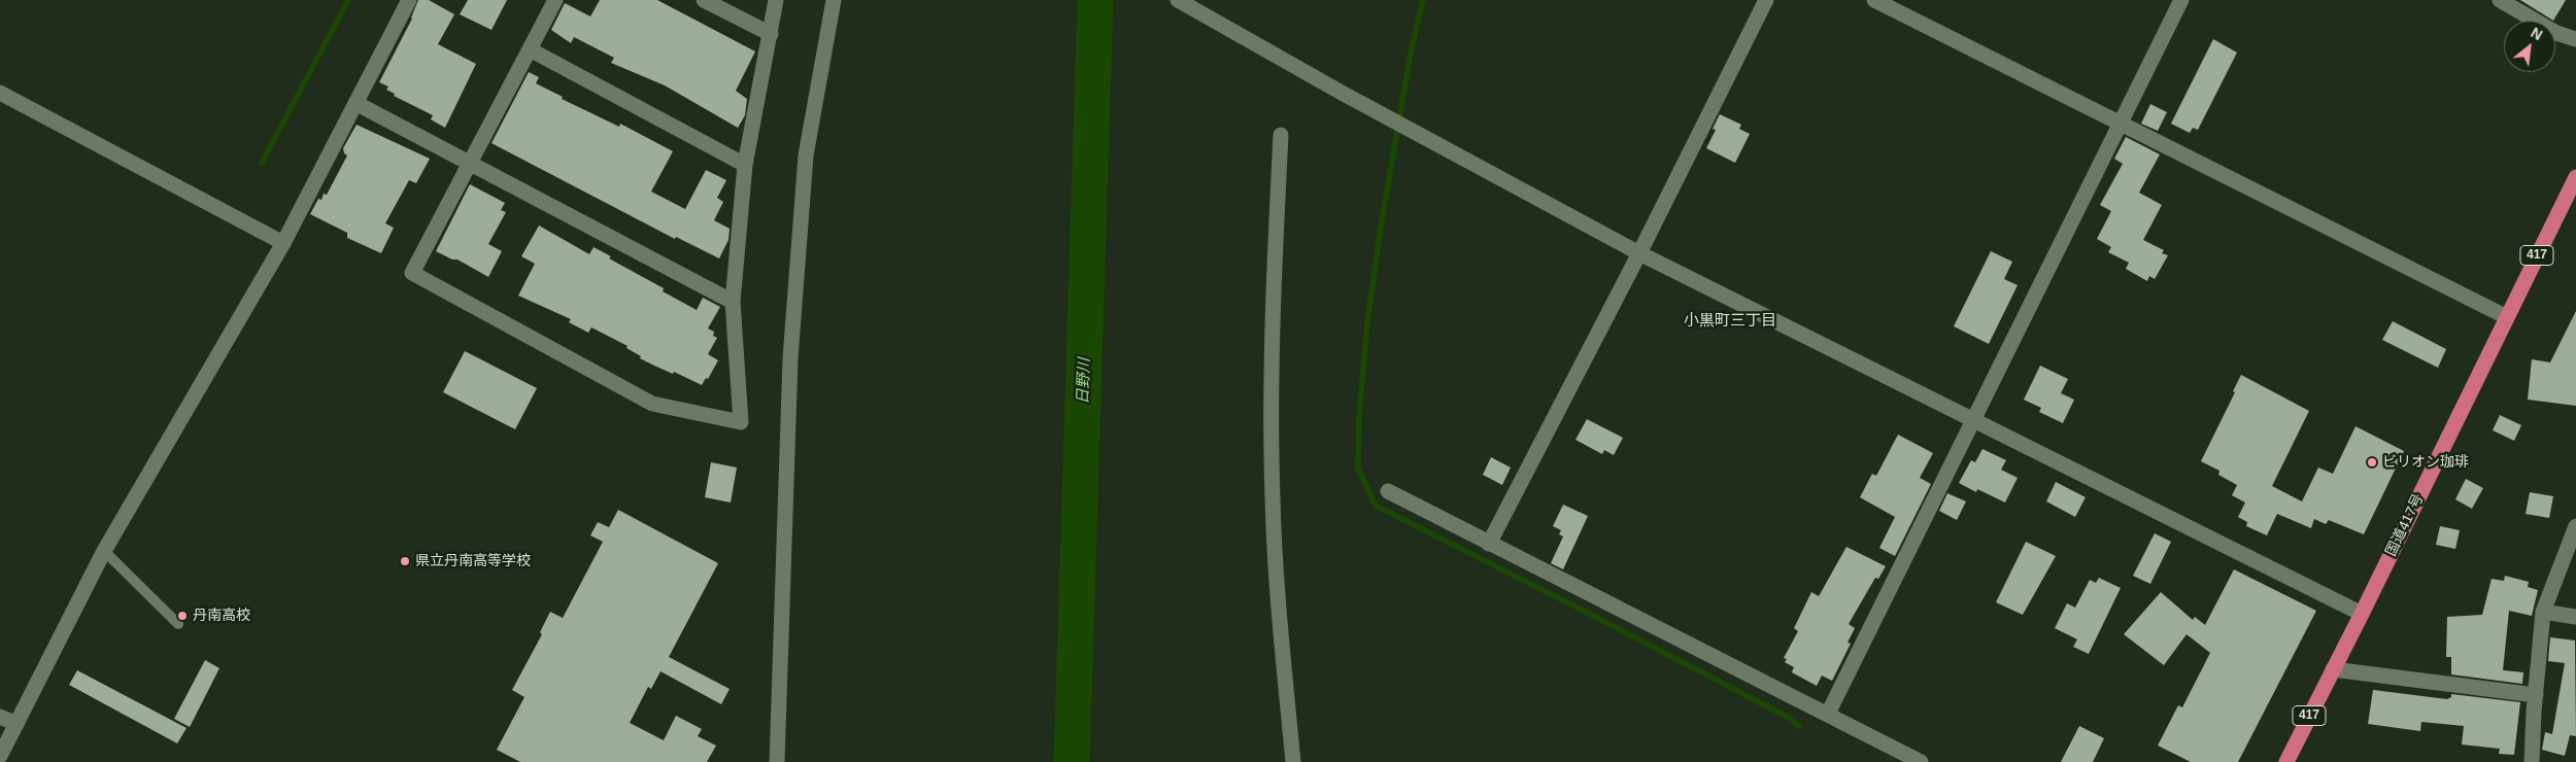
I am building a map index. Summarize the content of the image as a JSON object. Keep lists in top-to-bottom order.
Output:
{
  "streets": {
    "highway": ["417", "国道417号"]
  },
  "districts": ["小黒町三丁目"],
  "water": ["日野川"],
  "places": ["ビリオン珈琲", "県立丹南高等学校", "丹南高校"],
  "north": "top right"
}
